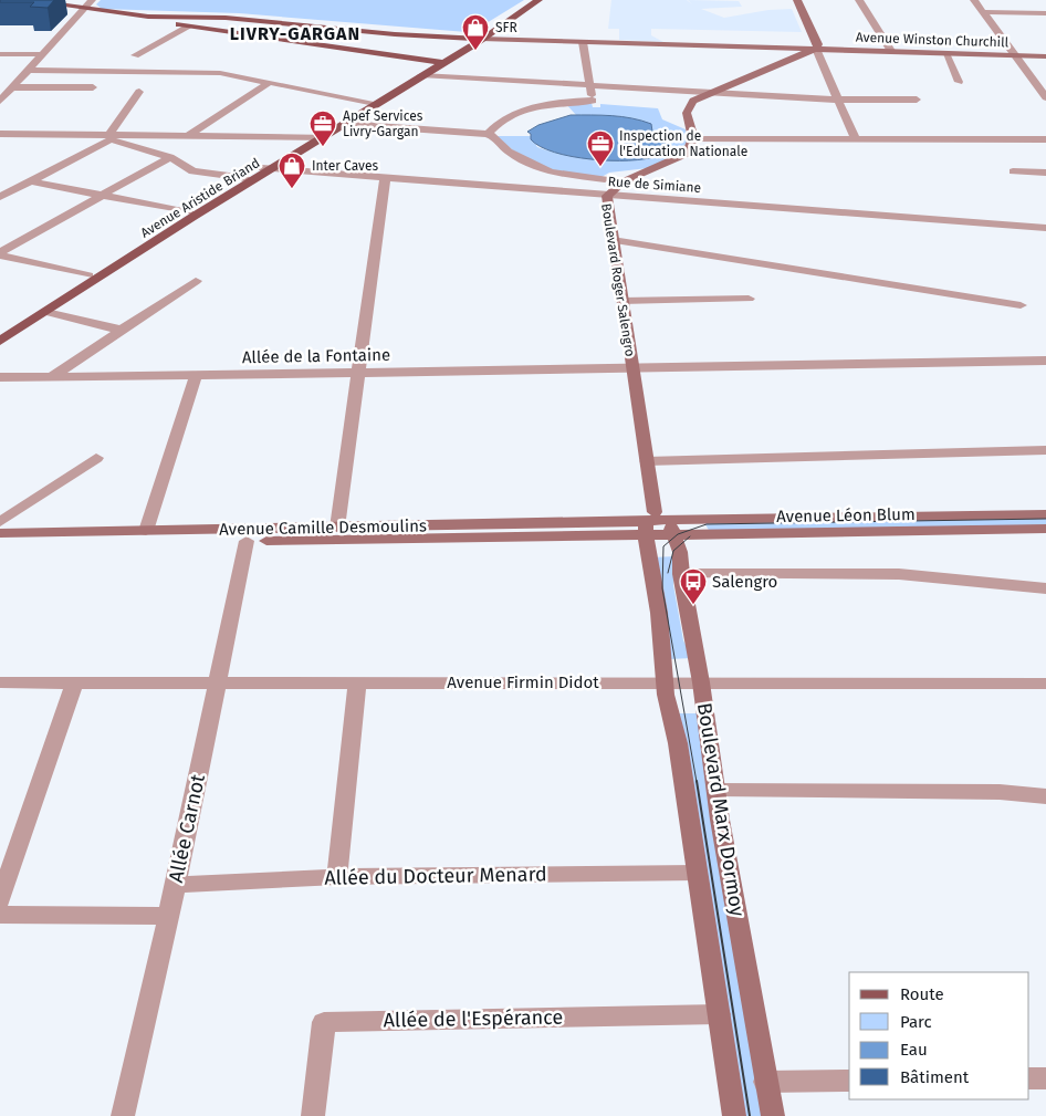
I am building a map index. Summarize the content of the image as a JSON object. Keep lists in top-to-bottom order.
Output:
{
  "streets": {
    "main road": [
      "Avenue Winston Churchill",
      "Avenue Aristide Briand",
      "Boulevard Roger Salengro",
      "Avenue Léon Blum",
      "Avenue Camille Desmoulins",
      "Boulevard Marx Dormoy"
    ],
    "street": [
      "Rue de Simiane",
      "Allée de la Fontaine",
      "Avenue Firmin Didot",
      "Allée Carnot",
      "Allée du Docteur Menard",
      "Allée de l'Espérance"
    ]
  },
  "crossings": [
    ["Avenue Winston Churchill", "Avenue Aristide Briand"],
    ["Rue de Simiane", "Avenue Aristide Briand"],
    ["Rue de Simiane", "Boulevard Roger Salengro"],
    ["Boulevard Roger Salengro", "Allée de la Fontaine"],
    ["Boulevard Roger Salengro", "Avenue Léon Blum"],
    ["Boulevard Roger Salengro", "Avenue Camille Desmoulins"],
    ["Boulevard Roger Salengro", "Boulevard Marx Dormoy"],
    ["Avenue Léon Blum", "Avenue Camille Desmoulins"],
    ["Avenue Léon Blum", "Boulevard Marx Dormoy"],
    ["Avenue Camille Desmoulins", "Boulevard Marx Dormoy"],
    ["Avenue Camille Desmoulins", "Allée Carnot"],
    ["Avenue Firmin Didot", "Boulevard Marx Dormoy"],
    ["Avenue Firmin Didot", "Allée Carnot"],
    ["Boulevard Marx Dormoy", "Allée du Docteur Menard"],
    ["Boulevard Marx Dormoy", "Allée de l'Espérance"],
    ["Allée Carnot", "Allée du Docteur Menard"]
  ],
  "districts": ["LIVRY-GARGAN"],
  "places": {
    "shop": ["SFR", "Inter Caves"],
    "office": ["Apef Services Livry-Gargan", "Inspection de l'Education Nationale"],
    "bus stop": ["Salengro"]
  },
  "legend": [
    "Route",
    "Parc",
    "Eau",
    "Bâtiment"
  ]
}
